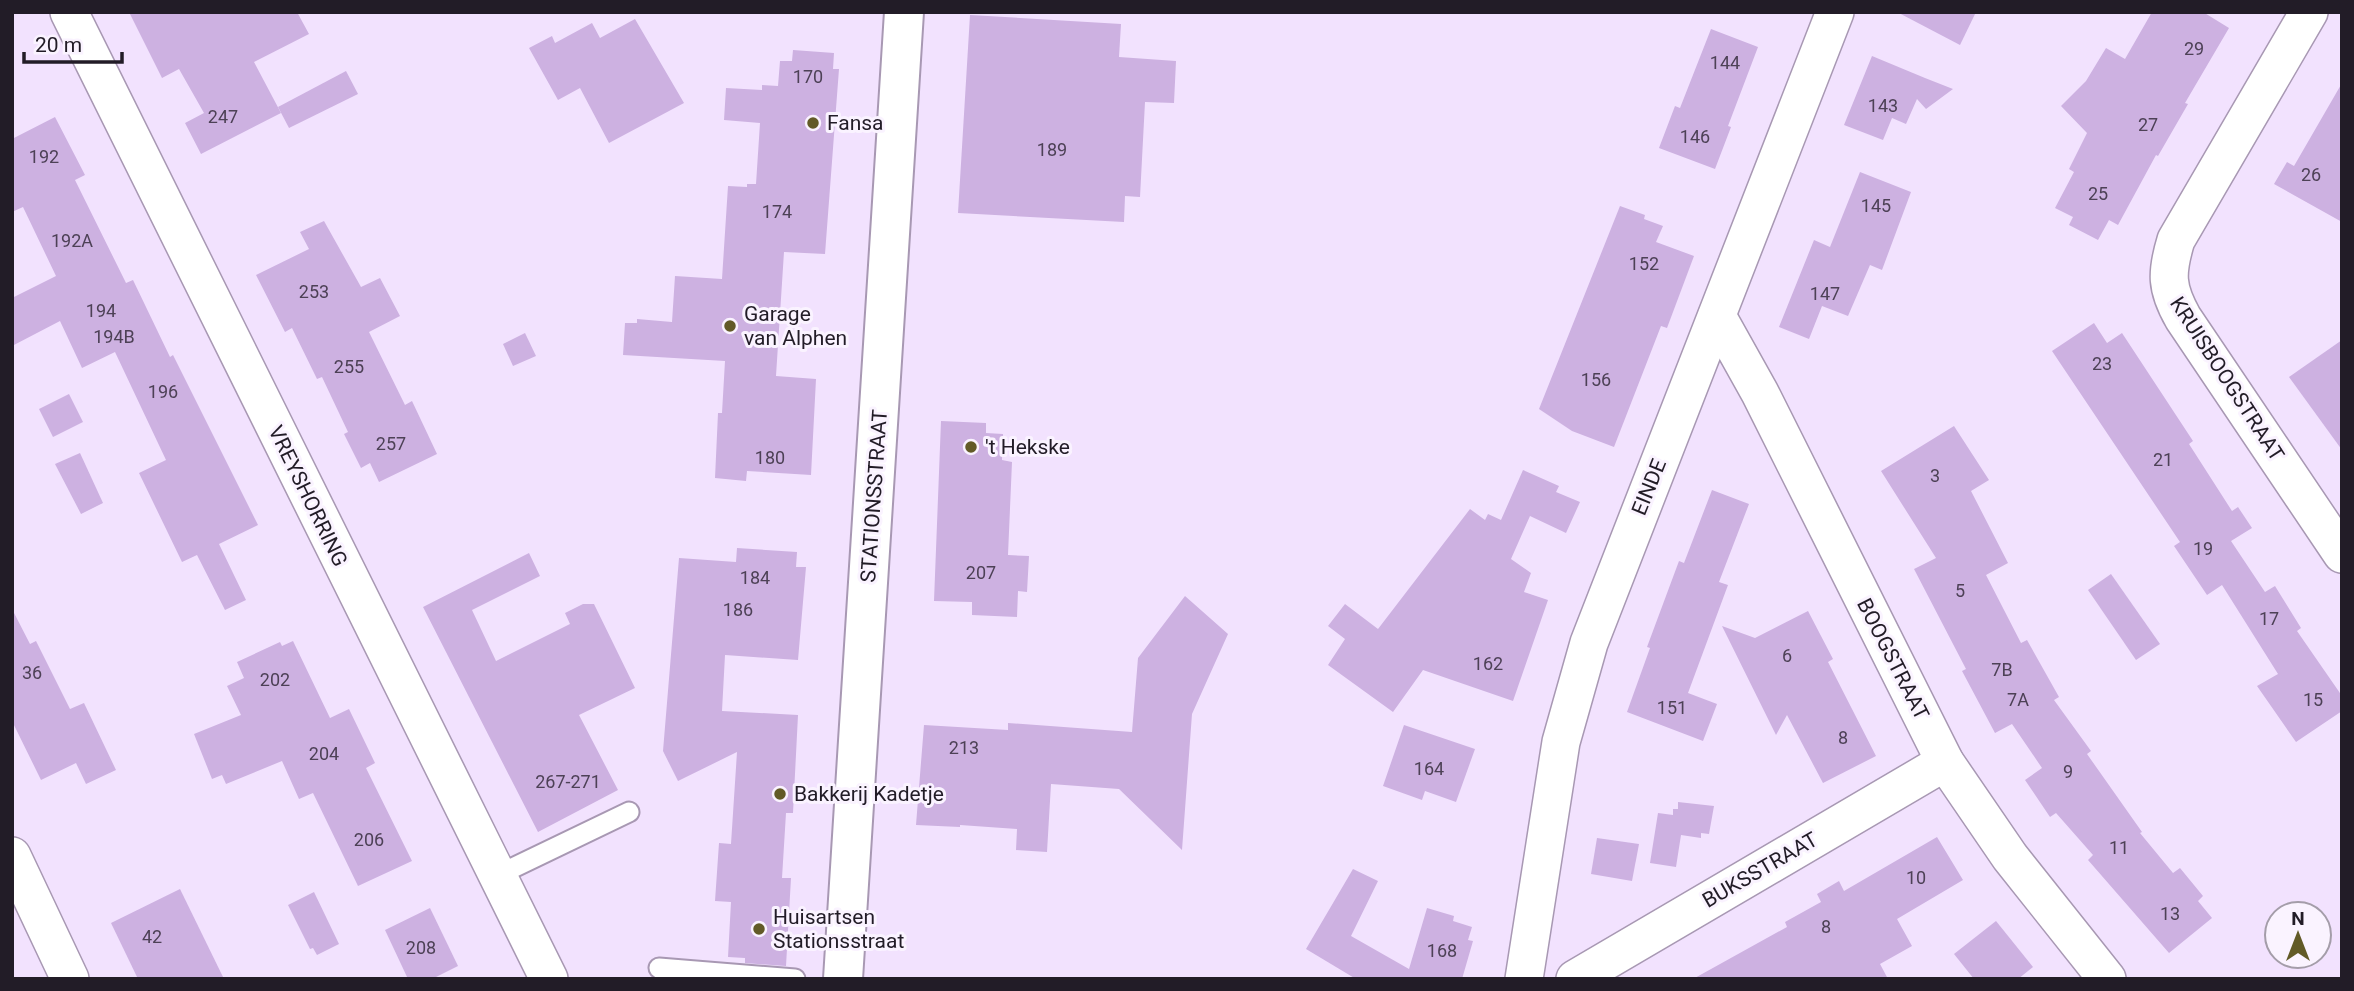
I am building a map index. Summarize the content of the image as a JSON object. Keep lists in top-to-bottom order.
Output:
{
  "streets": {
    "main road": ["STATIONSSTRAAT"],
    "street": [
      "KRUISBOOGSTRAAT",
      "EINDE",
      "VREYSHORRING",
      "BOOGSTRAAT",
      "BUKSSTRAAT"
    ]
  },
  "crossings": [
    ["EINDE", "BOOGSTRAAT"],
    ["BOOGSTRAAT", "BUKSSTRAAT"]
  ],
  "places": [
    "Fansa",
    "Garage van Alphen",
    "'t Hekske",
    "Bakkerij Kadetje",
    "Huisartsen Stationsstraat"
  ],
  "house_numbers": [
    "29",
    "144",
    "170",
    "143",
    "247",
    "27",
    "146",
    "189",
    "192",
    "26",
    "25",
    "145",
    "174",
    "192A",
    "152",
    "253",
    "147",
    "194",
    "194B",
    "23",
    "255",
    "156",
    "196",
    "257",
    "180",
    "21",
    "3",
    "19",
    "207",
    "184",
    "5",
    "186",
    "17",
    "6",
    "162",
    "7B",
    "36",
    "202",
    "7A",
    "15",
    "151",
    "8",
    "213",
    "204",
    "164",
    "9",
    "267-271",
    "206",
    "11",
    "10",
    "13",
    "8",
    "42",
    "208",
    "168"
  ],
  "scale_bar": "20 m",
  "north": "top"
}
